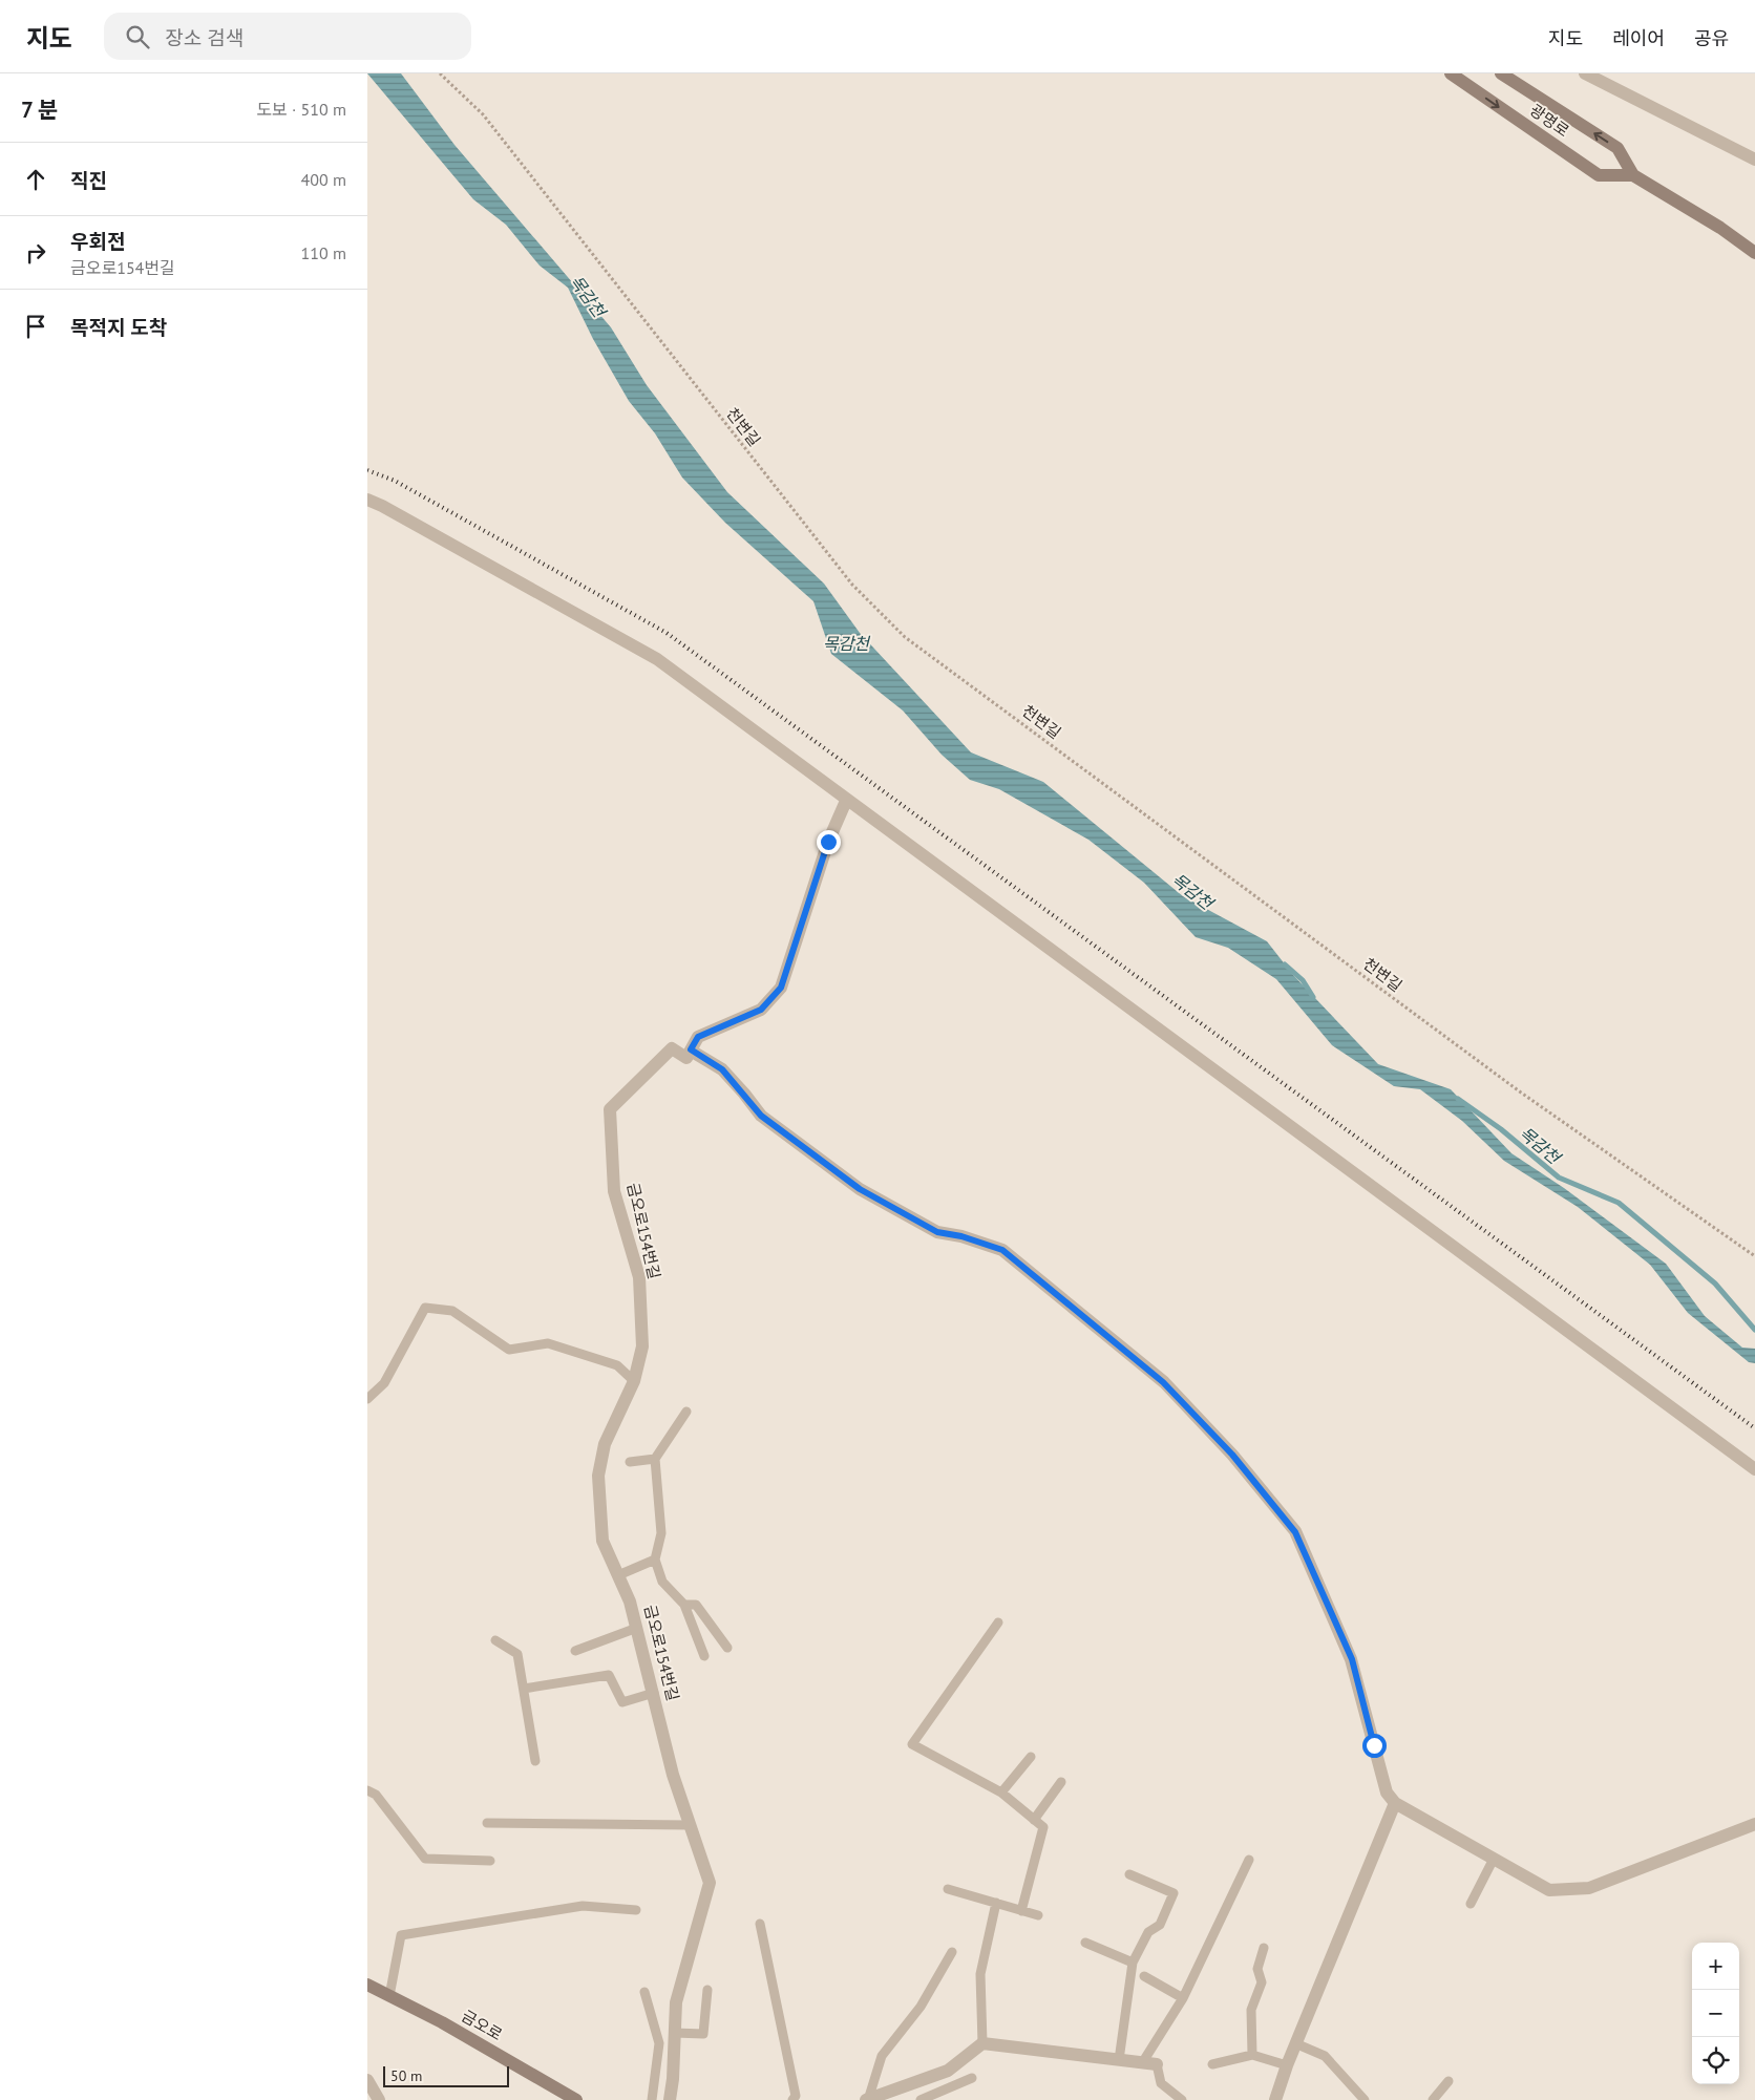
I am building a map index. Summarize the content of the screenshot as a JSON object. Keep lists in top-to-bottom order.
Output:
{
  "streets": {
    "main road": ["광명로", "금오로"],
    "street": ["금오로154번길"],
    "path": ["천변길"]
  },
  "water": ["목감천"],
  "scale_bar": "50 m",
  "page": {
    "header": "지도",
    "search": "장소 검색",
    "nav": ["지도", "레이어", "공유"],
    "heading": ["7 분", "도보 · 510 m"],
    "list": [
      ["직진", "400 m"],
      ["우회전", "금오로154번길", "110 m"],
      "목적지 도착"
    ],
    "map_buttons": ["+", "−"],
    "scale": "50 m"
  }
}
